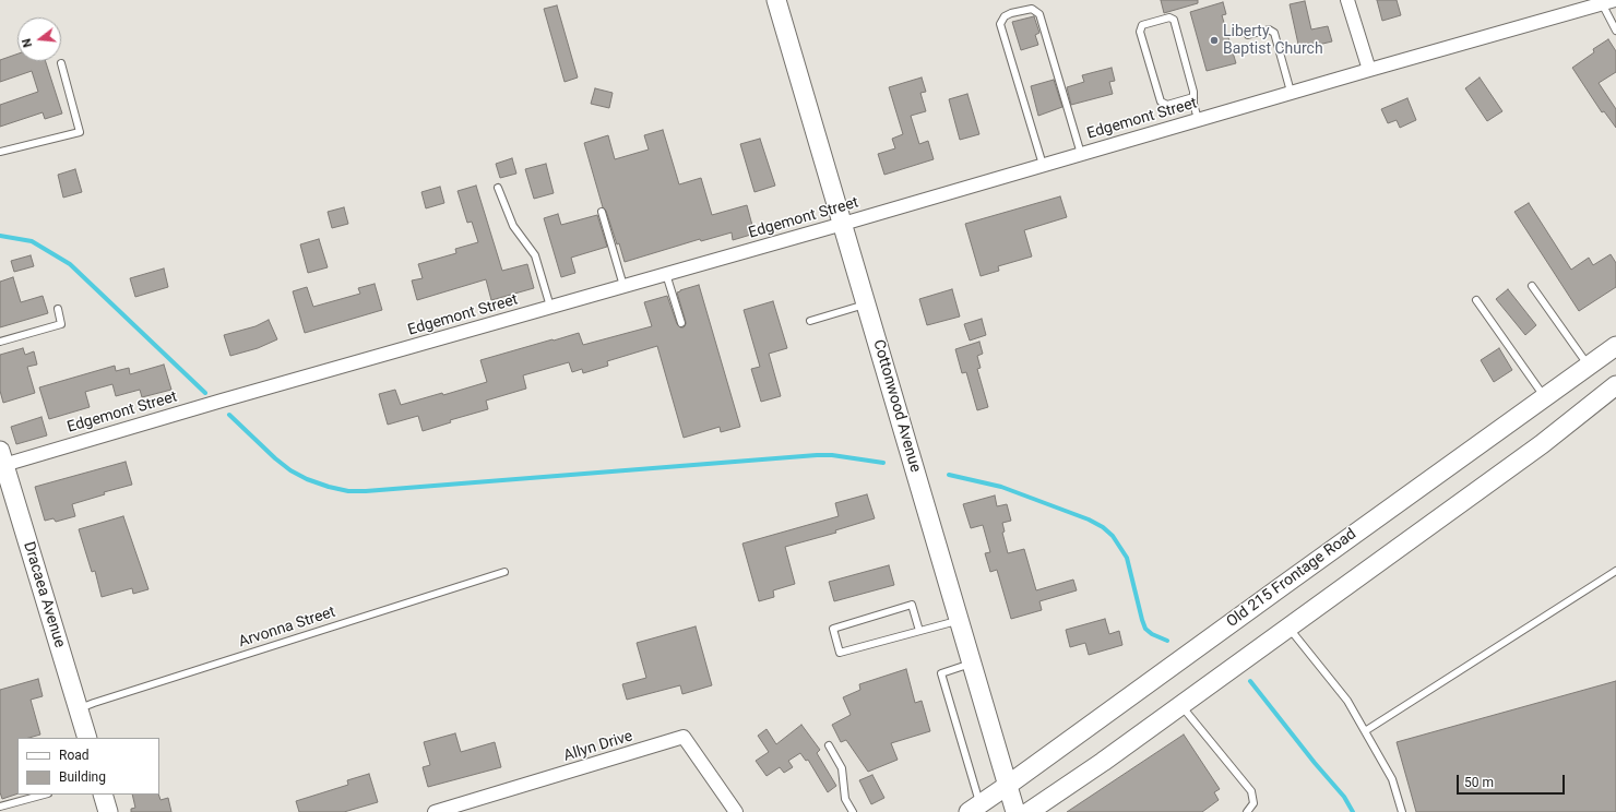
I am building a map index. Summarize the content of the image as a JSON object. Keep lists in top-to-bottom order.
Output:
{
  "streets": {
    "street": [
      "Edgemont Street",
      "Cottonwood Avenue",
      "Old 215 Frontage Road",
      "Dracaea Avenue",
      "Allyn Drive"
    ],
    "lane": ["Arvonna Street"]
  },
  "crossings": [
    ["Edgemont Street", "Cottonwood Avenue"],
    ["Edgemont Street", "Dracaea Avenue"],
    ["Cottonwood Avenue", "Old 215 Frontage Road"],
    ["Dracaea Avenue", "Arvonna Street"]
  ],
  "places": ["Liberty Baptist Church"],
  "legend": ["Road", "Building"],
  "scale_bar": "50 m",
  "north": "left"
}
